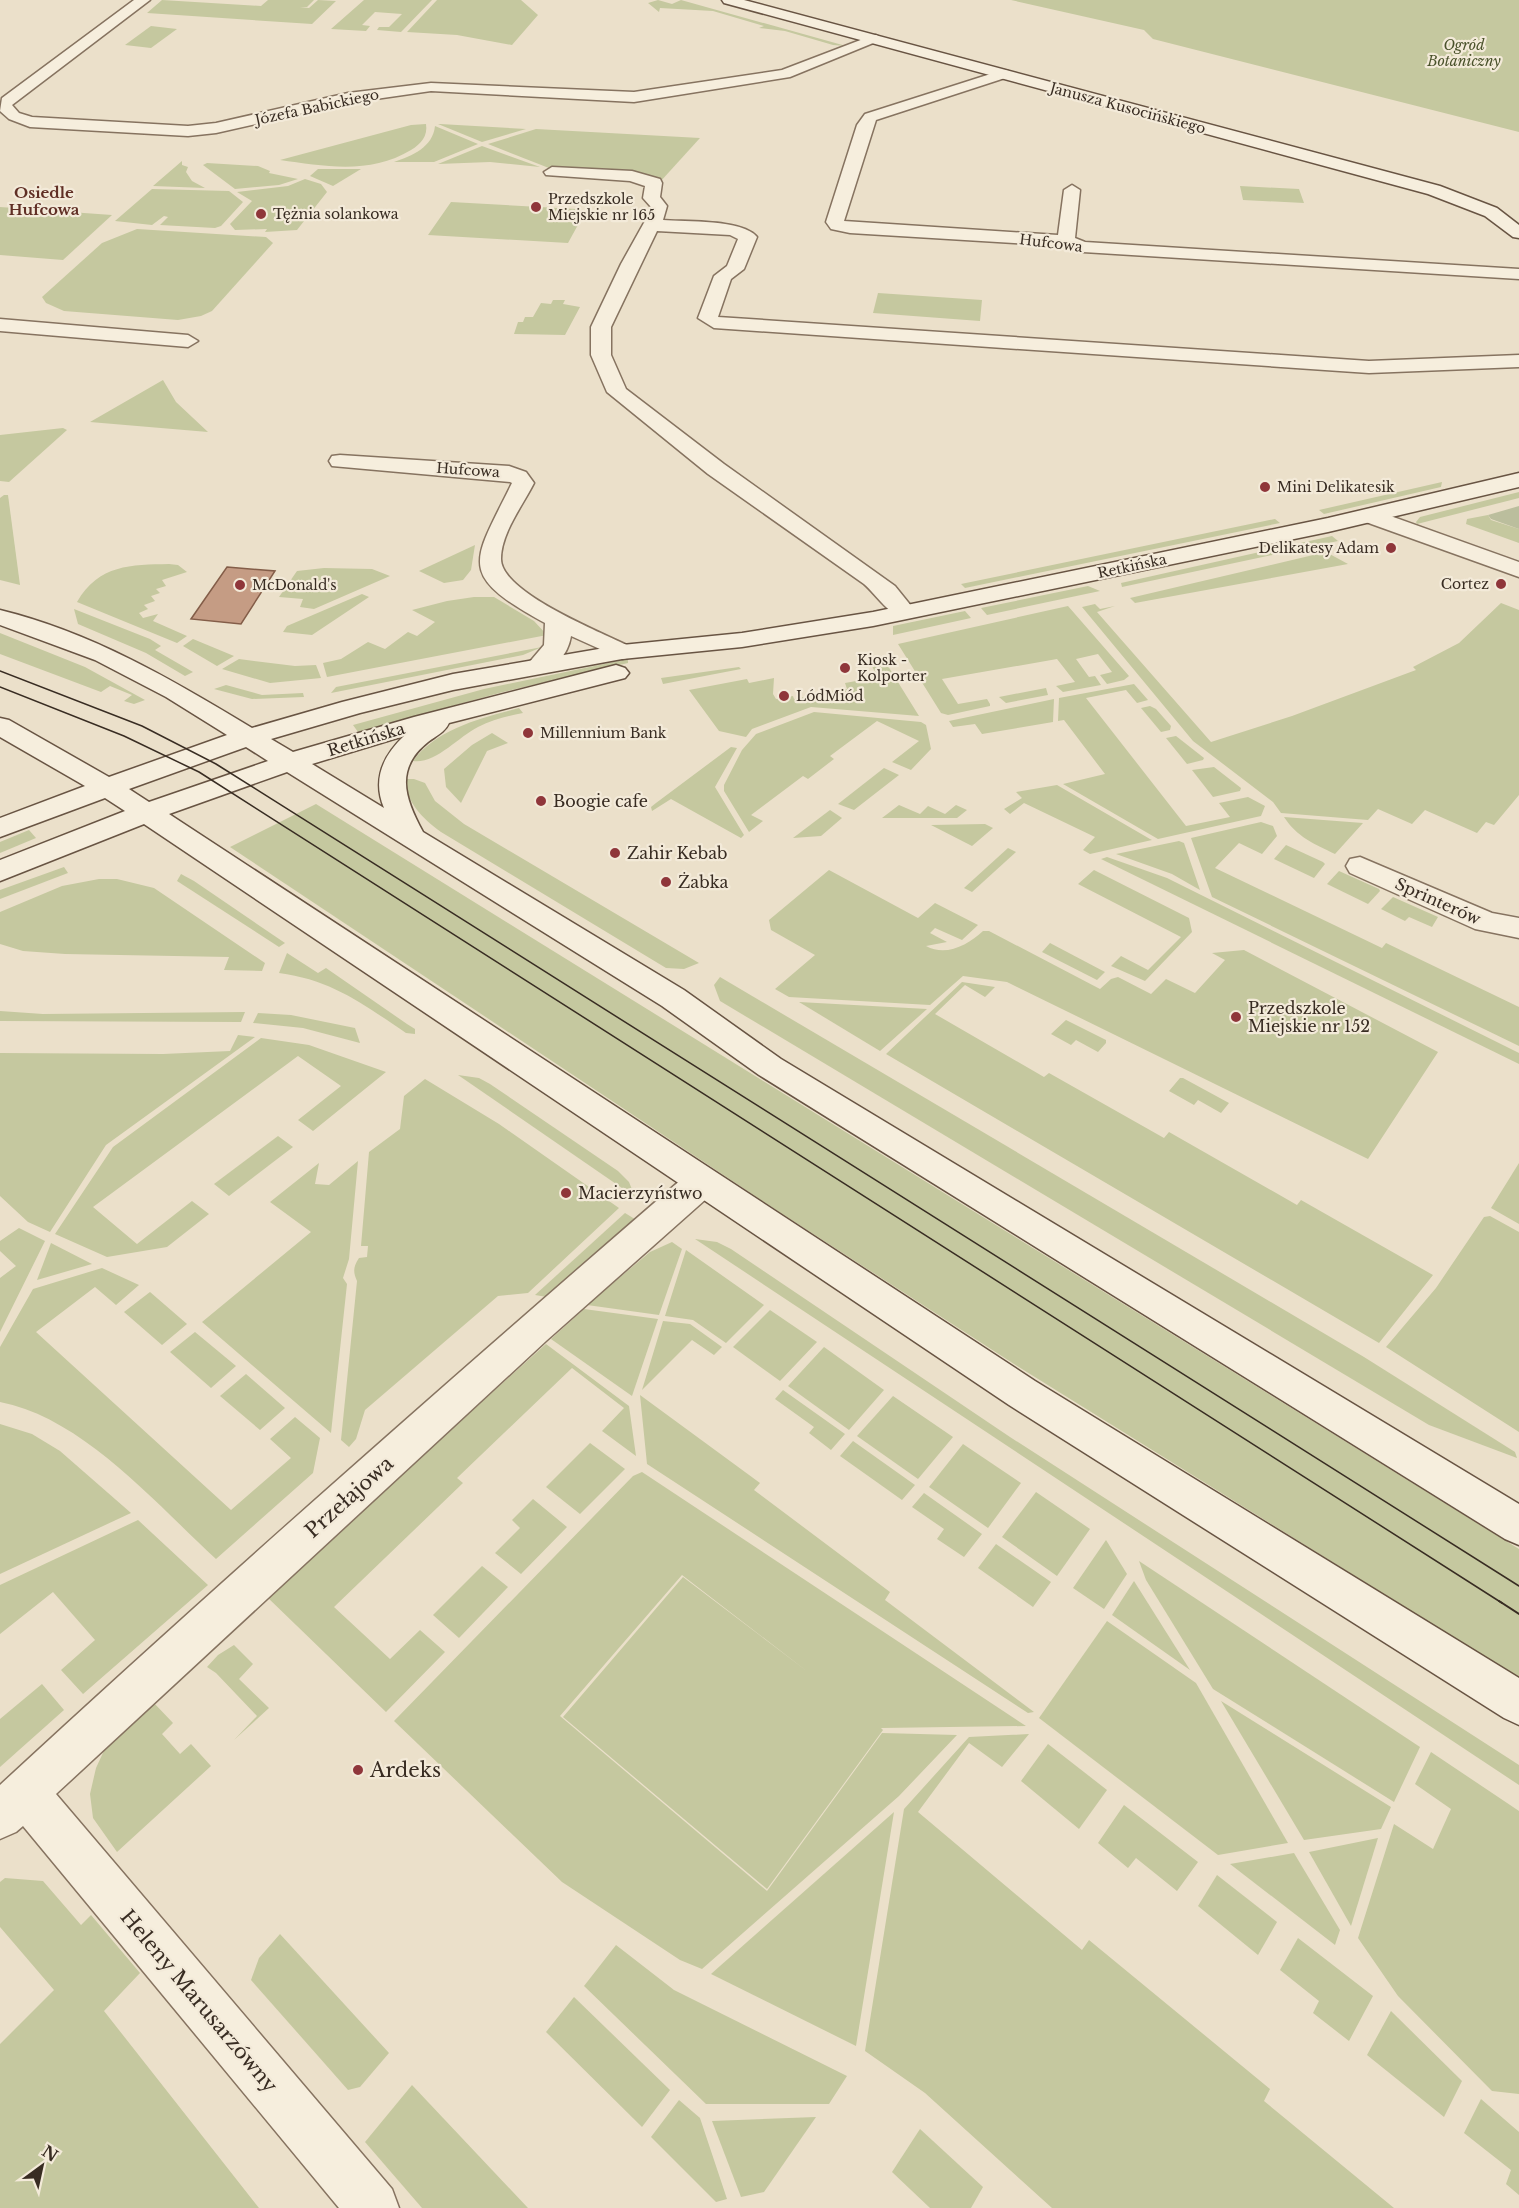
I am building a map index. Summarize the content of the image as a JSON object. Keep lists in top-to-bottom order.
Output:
{
  "streets": {
    "street": [
      "Józefa Babickiego",
      "Janusza Kusocińskiego",
      "Hufcowa",
      "Retkińska",
      "Sprinterów",
      "Przełajowa",
      "Heleny Marusarzówny"
    ]
  },
  "crossings": [
    ["Józefa Babickiego", "Janusza Kusocińskiego"],
    ["Janusza Kusocińskiego", "Hufcowa"],
    ["Hufcowa", "Retkińska"],
    ["Przełajowa", "Heleny Marusarzówny"]
  ],
  "districts": ["Osiedle Hufcowa"],
  "parks": ["Ogród Botaniczny"],
  "places": [
    "Przedszkole Miejskie nr 165",
    "Tężnia solankowa",
    "Mini Delikatesik",
    "Delikatesy Adam",
    "Cortez",
    "McDonald's",
    "Kiosk - Kolporter",
    "LódMiód",
    "Millennium Bank",
    "Boogie cafe",
    "Zahir Kebab",
    "Żabka",
    "Przedszkole Miejskie nr 152",
    "Macierzyństwo",
    "Ardeks"
  ],
  "north": "top right"
}
